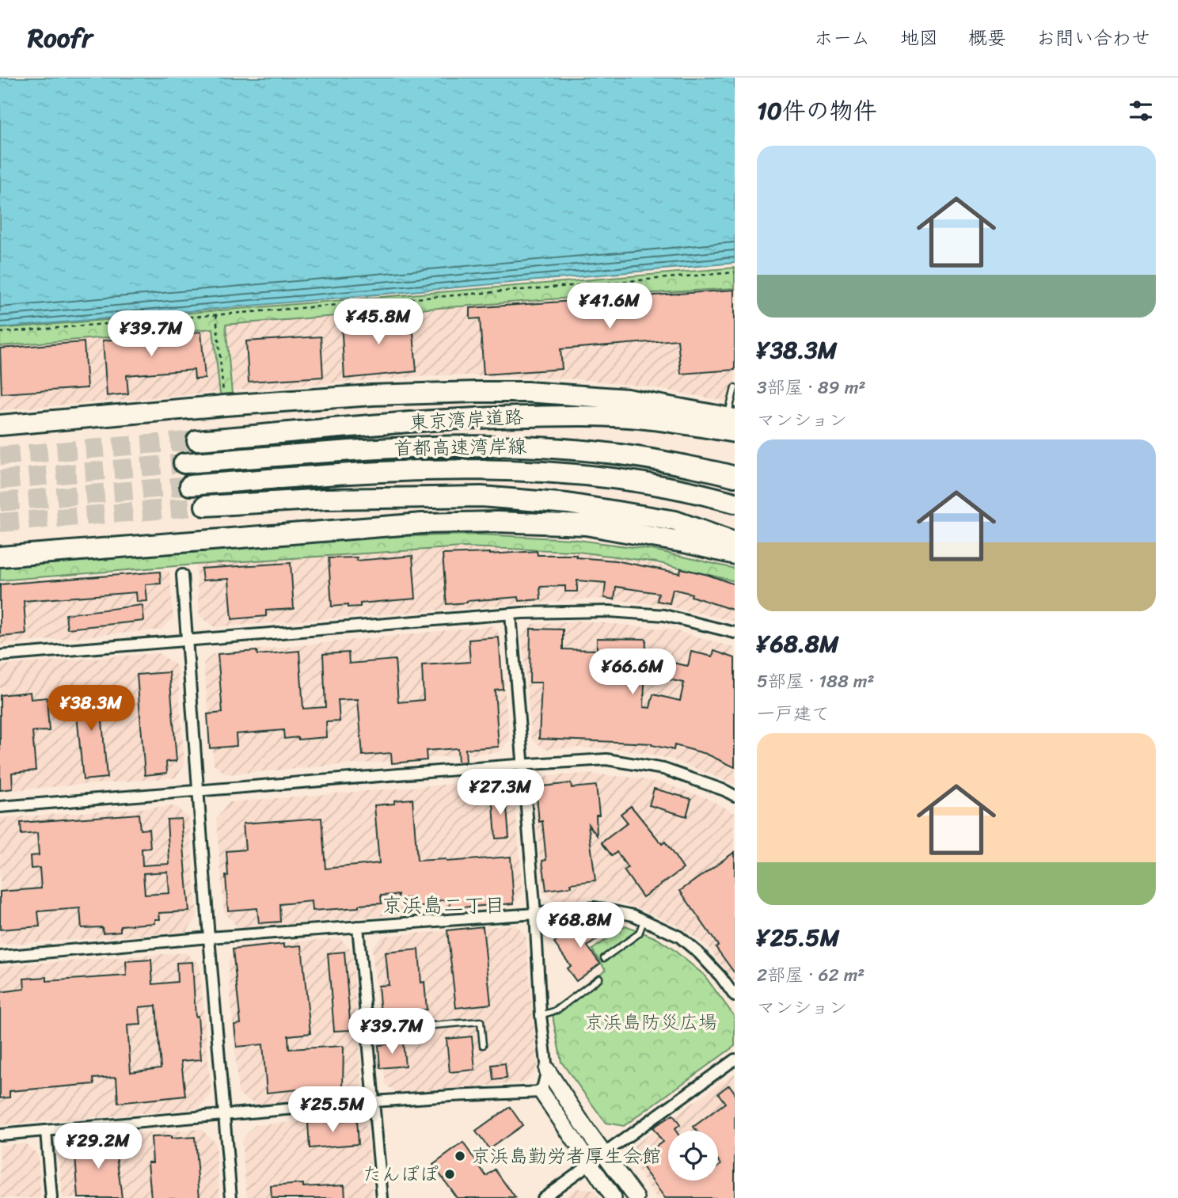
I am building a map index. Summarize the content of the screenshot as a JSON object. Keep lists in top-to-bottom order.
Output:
{
  "streets": {
    "highway": ["東京湾岸道路", "首都高速湾岸線"]
  },
  "districts": ["京浜島二丁目"],
  "parks": ["京浜島防災広場"],
  "places": ["京浜島勤労者厚生会館", "たんぽぽ"],
  "page": {
    "header": "Roofr",
    "nav": [
      "ホーム",
      "地図",
      "概要",
      "お問い合わせ"
    ],
    "heading": "10件の物件",
    "list": [
      {
        "name": "¥38.3M",
        "note": "3部屋 · 89 m² · マンション"
      },
      {
        "name": "¥68.8M",
        "note": "5部屋 · 188 m² · 一戸建て"
      },
      {
        "name": "¥25.5M",
        "note": "2部屋 · 62 m² · マンション"
      }
    ],
    "price": [
      "¥41.6M",
      "¥45.8M",
      "¥39.7M",
      "¥66.6M",
      "¥38.3M",
      "¥27.3M",
      "¥68.8M",
      "¥39.7M",
      "¥25.5M",
      "¥29.2M"
    ]
  }
}
